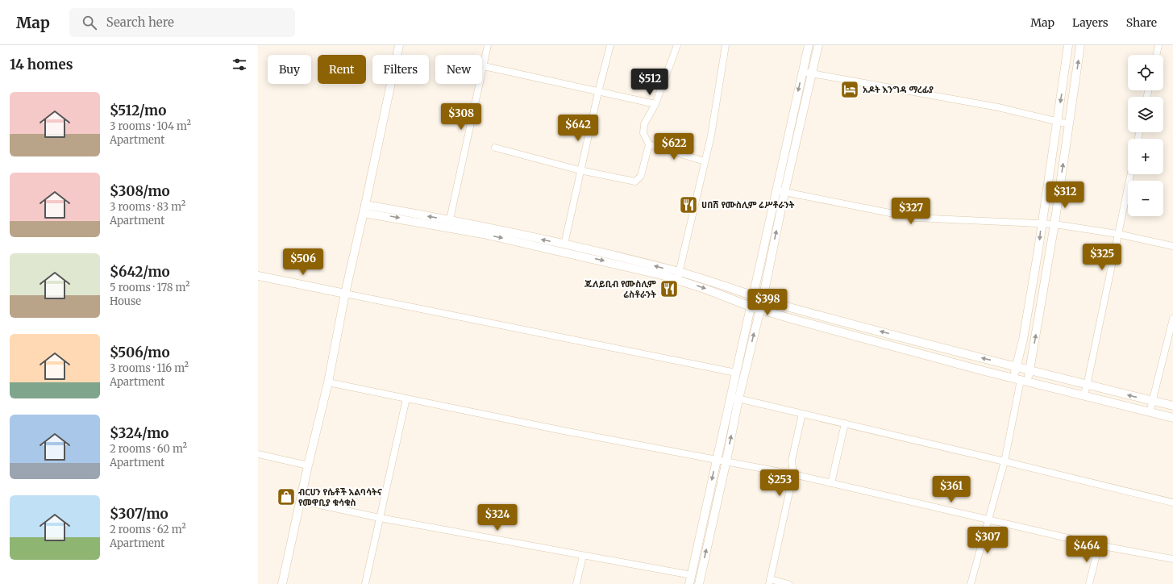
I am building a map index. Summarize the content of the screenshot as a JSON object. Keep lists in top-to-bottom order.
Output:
{
  "places": {
    "hotel": ["አዶት እንግዳ ማረፊያ"],
    "restaurant": ["ሀበሽ የሙስሊም ሬሥቶራንት", "ጁለይቢብ የሙስሊም ሬስቶራንት"],
    "shop": ["ብርሀን የሴቶች አልባሳትና የመዋቢያ ቁሳቁስ"]
  },
  "page": {
    "header": "Map",
    "search": "Search here",
    "nav": ["Map", "Layers", "Share"],
    "heading": "14 homes",
    "map_buttons": ["+", "−"],
    "chip": [
      "Buy",
      "Rent",
      "Filters",
      "New"
    ],
    "price": [
      "$512",
      "$308",
      "$642",
      "$622",
      "$312",
      "$327",
      "$325",
      "$506",
      "$398",
      "$253",
      "$361",
      "$324",
      "$307",
      "$464"
    ],
    "list": [
      {
        "name": "$512/mo",
        "note": "3 rooms · 104 m² · Apartment"
      },
      {
        "name": "$308/mo",
        "note": "3 rooms · 83 m² · Apartment"
      },
      {
        "name": "$642/mo",
        "note": "5 rooms · 178 m² · House"
      },
      {
        "name": "$506/mo",
        "note": "3 rooms · 116 m² · Apartment"
      },
      {
        "name": "$324/mo",
        "note": "2 rooms · 60 m² · Apartment"
      },
      {
        "name": "$307/mo",
        "note": "2 rooms · 62 m² · Apartment"
      }
    ]
  }
}
